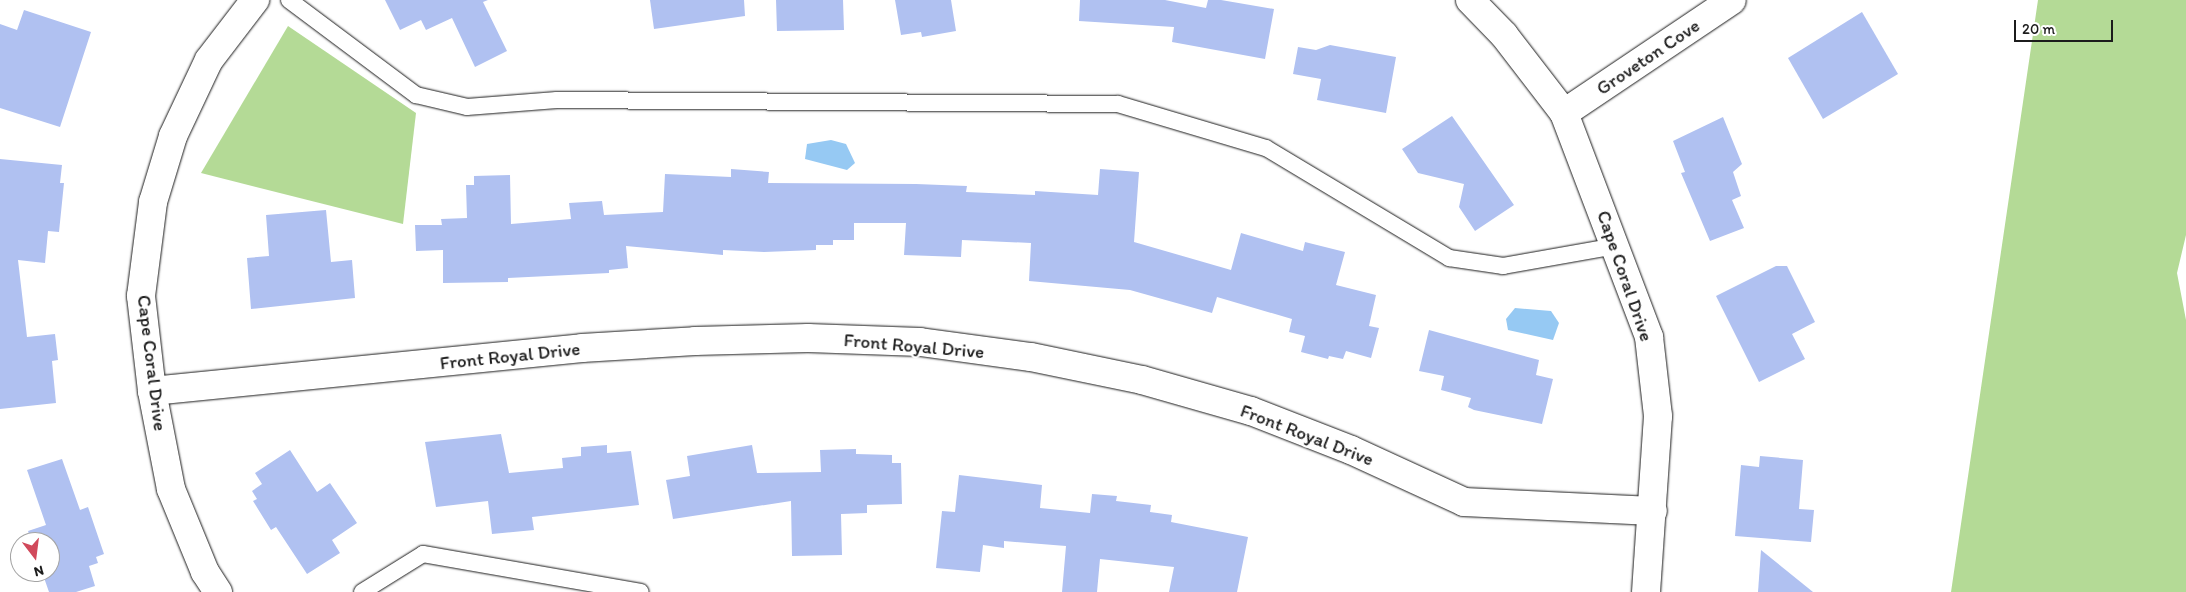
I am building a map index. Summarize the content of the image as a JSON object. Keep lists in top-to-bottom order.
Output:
{
  "streets": {
    "street": ["Groveton Cove", "Cape Coral Drive", "Front Royal Drive"]
  },
  "crossings": [
    ["Groveton Cove", "Cape Coral Drive"],
    ["Cape Coral Drive", "Front Royal Drive"]
  ],
  "scale_bar": "20 m",
  "north": "bottom"
}
